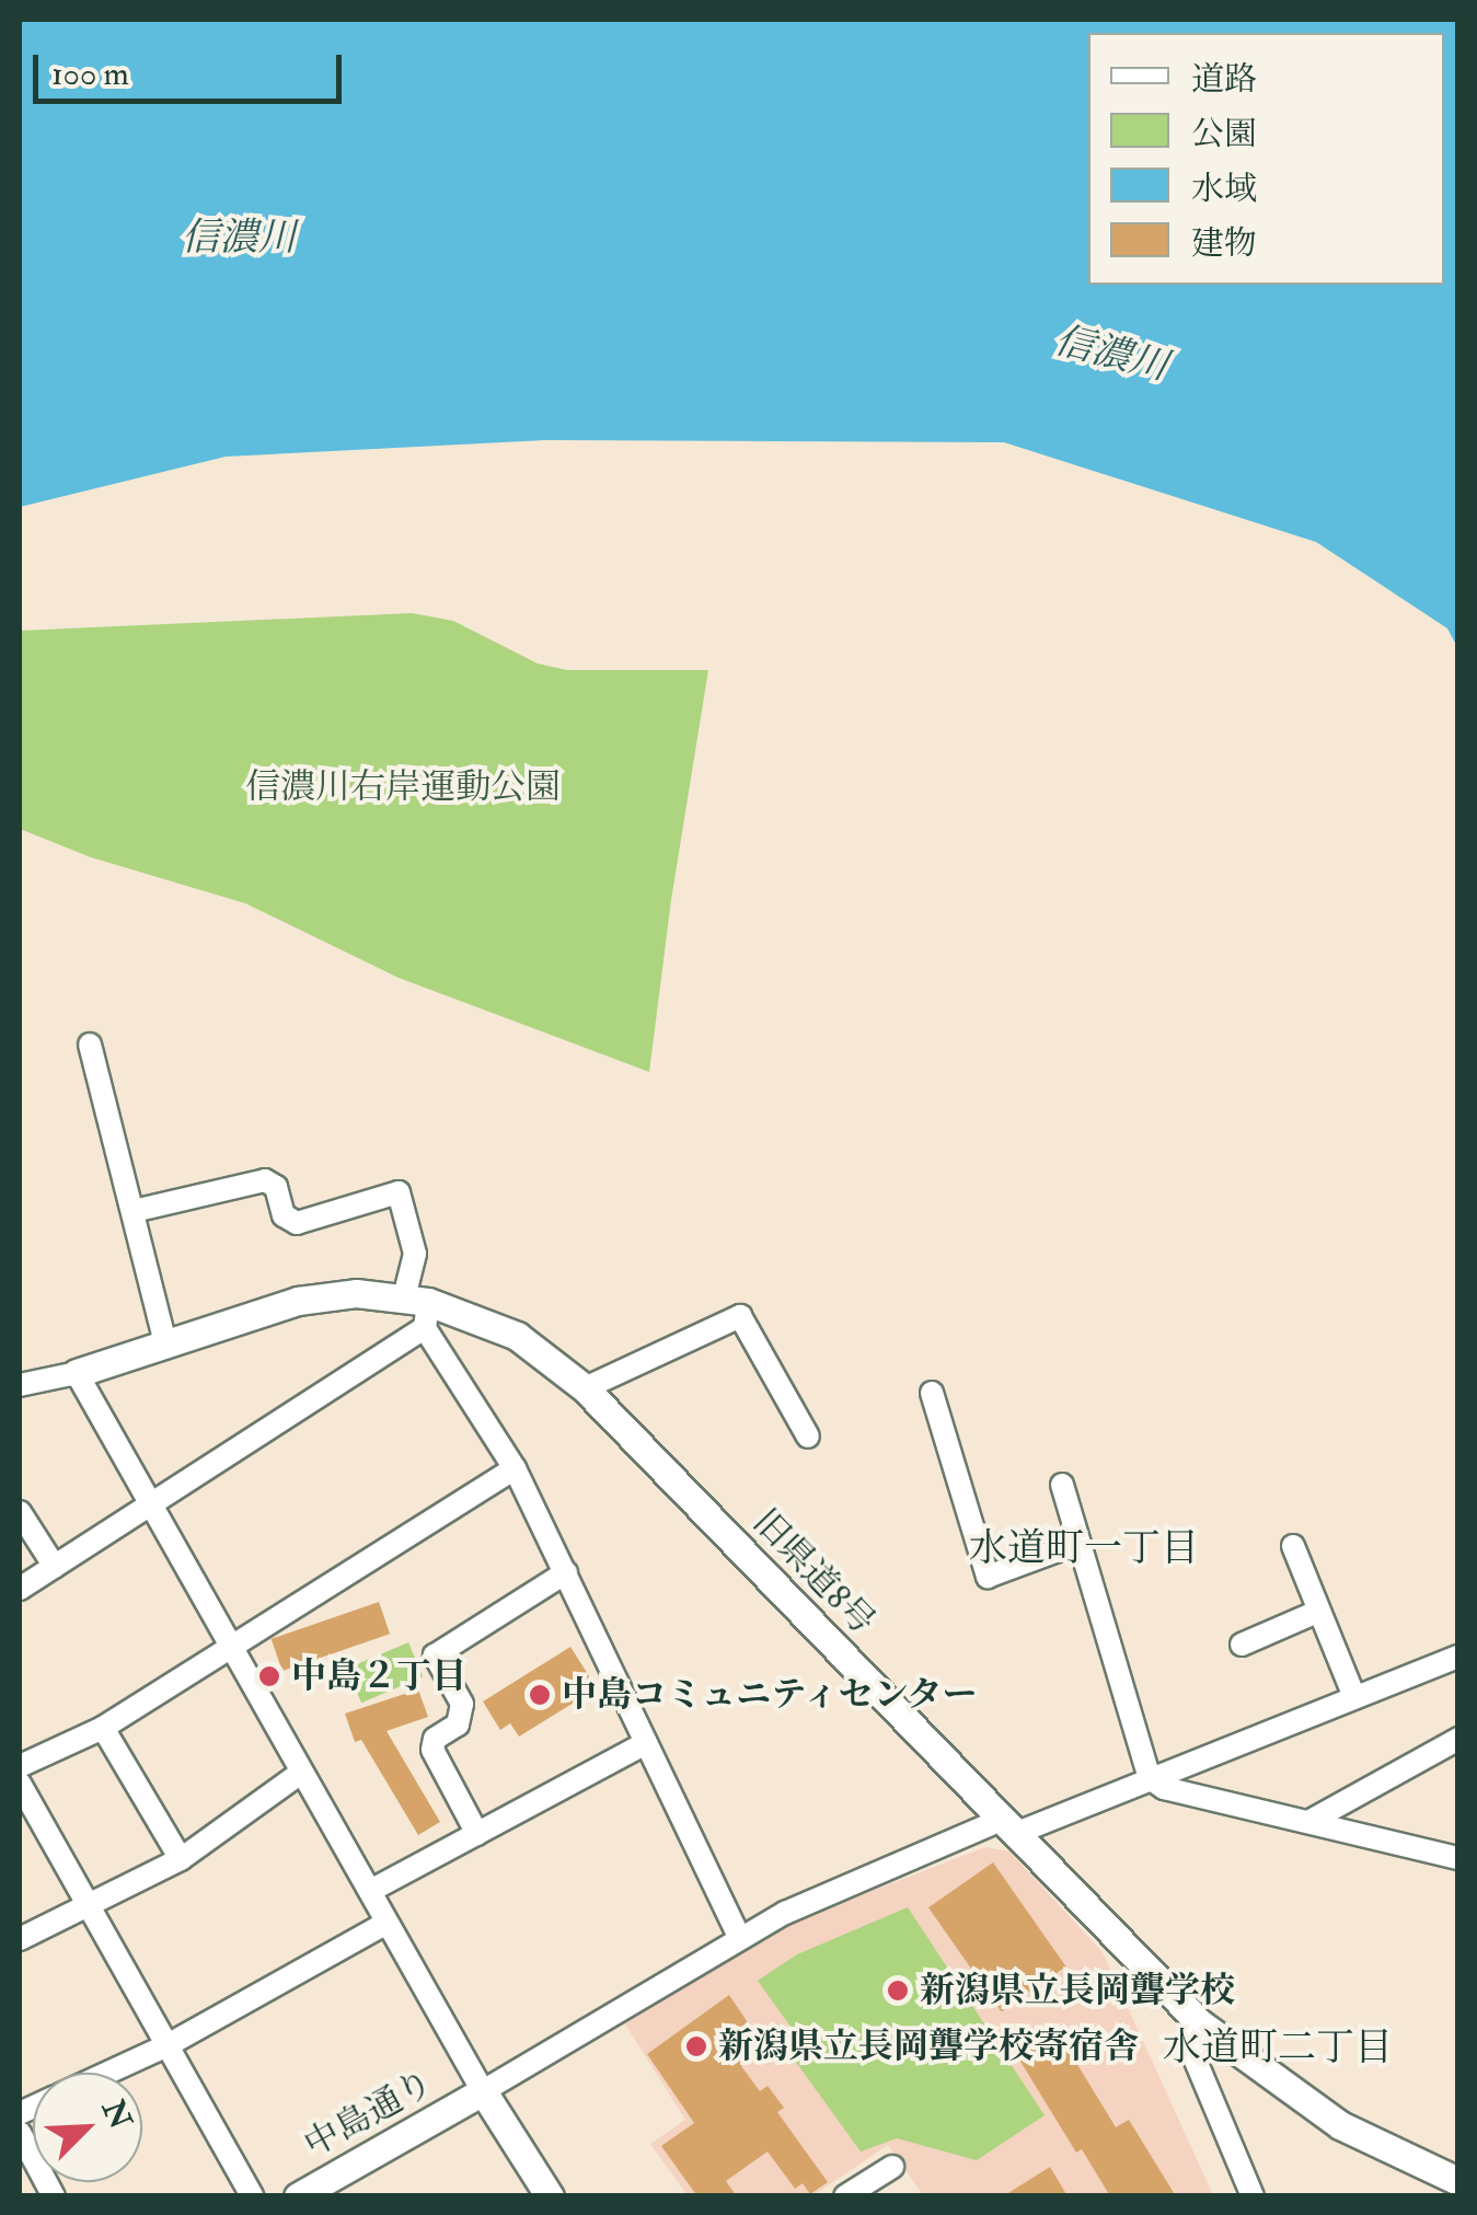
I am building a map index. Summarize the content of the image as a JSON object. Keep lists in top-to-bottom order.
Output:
{
  "streets": {
    "street": ["旧県道8号", "中島通り"]
  },
  "districts": ["水道町一丁目", "水道町二丁目"],
  "water": ["信濃川"],
  "parks": ["信濃川右岸運動公園"],
  "places": [
    "中島２丁目",
    "中島コミュニティセンター",
    "新潟県立長岡聾学校",
    "新潟県立長岡聾学校寄宿舎"
  ],
  "legend": [
    "道路",
    "公園",
    "水域",
    "建物"
  ],
  "scale_bar": "100 m",
  "north": "top right"
}
